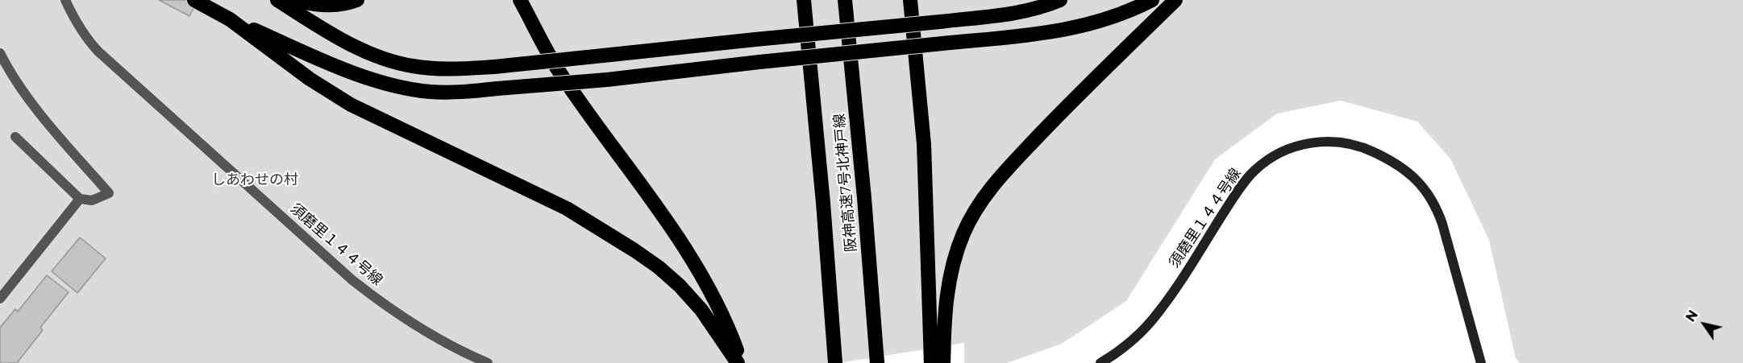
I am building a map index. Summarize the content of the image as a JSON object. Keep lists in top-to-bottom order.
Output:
{
  "streets": {
    "highway": ["阪神高速7号北神戸線"],
    "street": ["須磨里１４４号線"]
  },
  "parks": ["しあわせの村"],
  "north": "top left"
}
